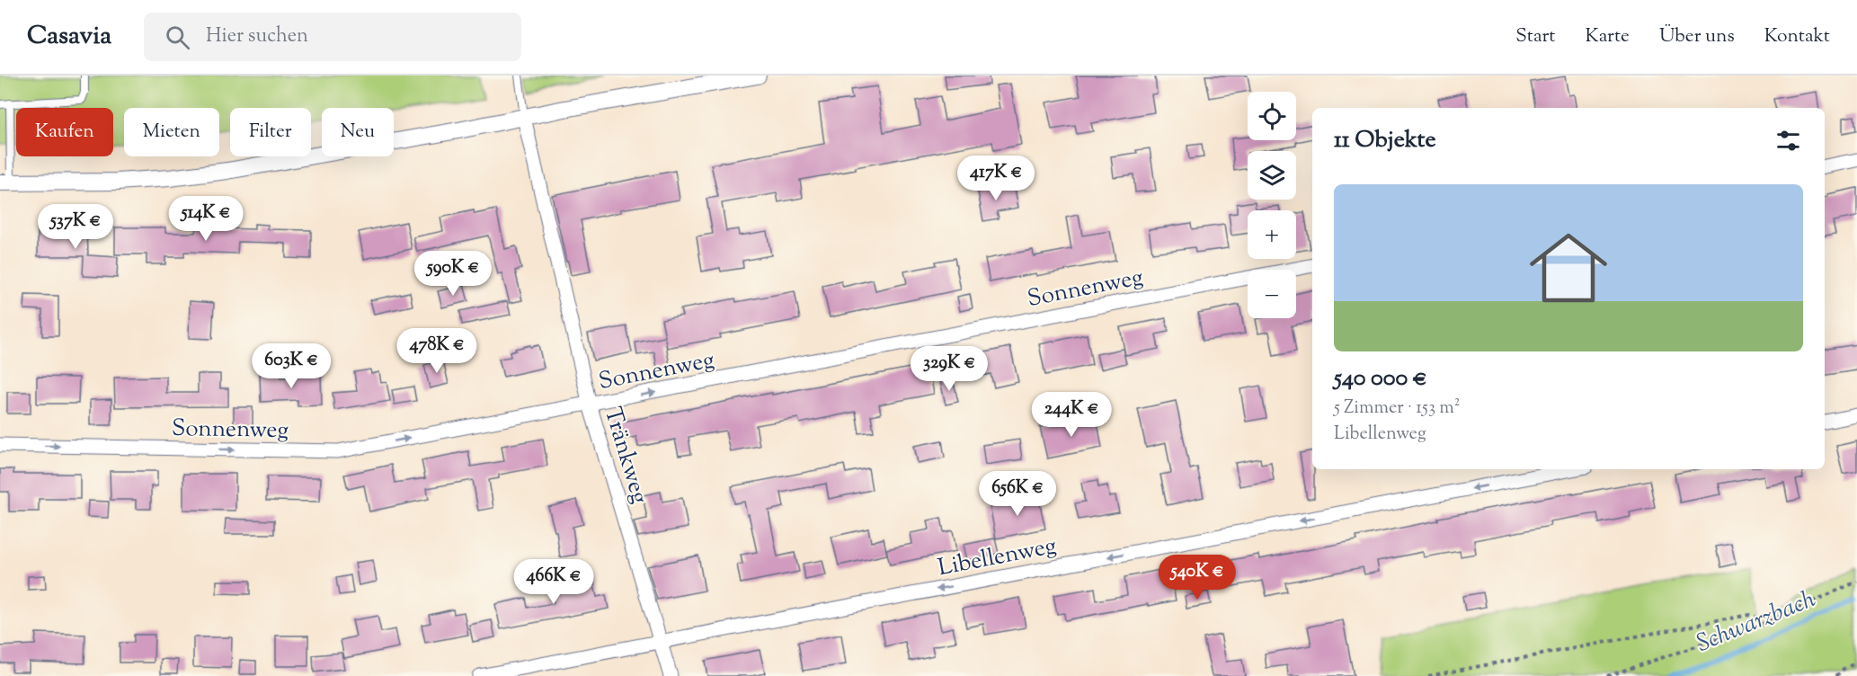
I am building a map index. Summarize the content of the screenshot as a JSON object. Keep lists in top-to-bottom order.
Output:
{
  "streets": {
    "street": ["Sonnenweg", "Tränkweg", "Libellenweg"]
  },
  "crossings": [
    ["Sonnenweg", "Tränkweg"],
    ["Tränkweg", "Libellenweg"]
  ],
  "one_way": ["Sonnenweg", "Libellenweg"],
  "water": ["Schwarzbach"],
  "page": {
    "header": "Casavia",
    "search": "Hier suchen",
    "nav": [
      "Start",
      "Karte",
      "Über uns",
      "Kontakt"
    ],
    "map_buttons": ["+", "−"],
    "chip": [
      "Kaufen",
      "Mieten",
      "Filter",
      "Neu"
    ],
    "heading": "11 Objekte",
    "price": [
      "417K €",
      "514K €",
      "537K €",
      "590K €",
      "478K €",
      "603K €",
      "329K €",
      "244K €",
      "656K €",
      "540K €",
      "466K €"
    ],
    "list": [
      {
        "name": "540 000 €",
        "note": "5 Zimmer · 153 m² · Libellenweg"
      }
    ]
  }
}
